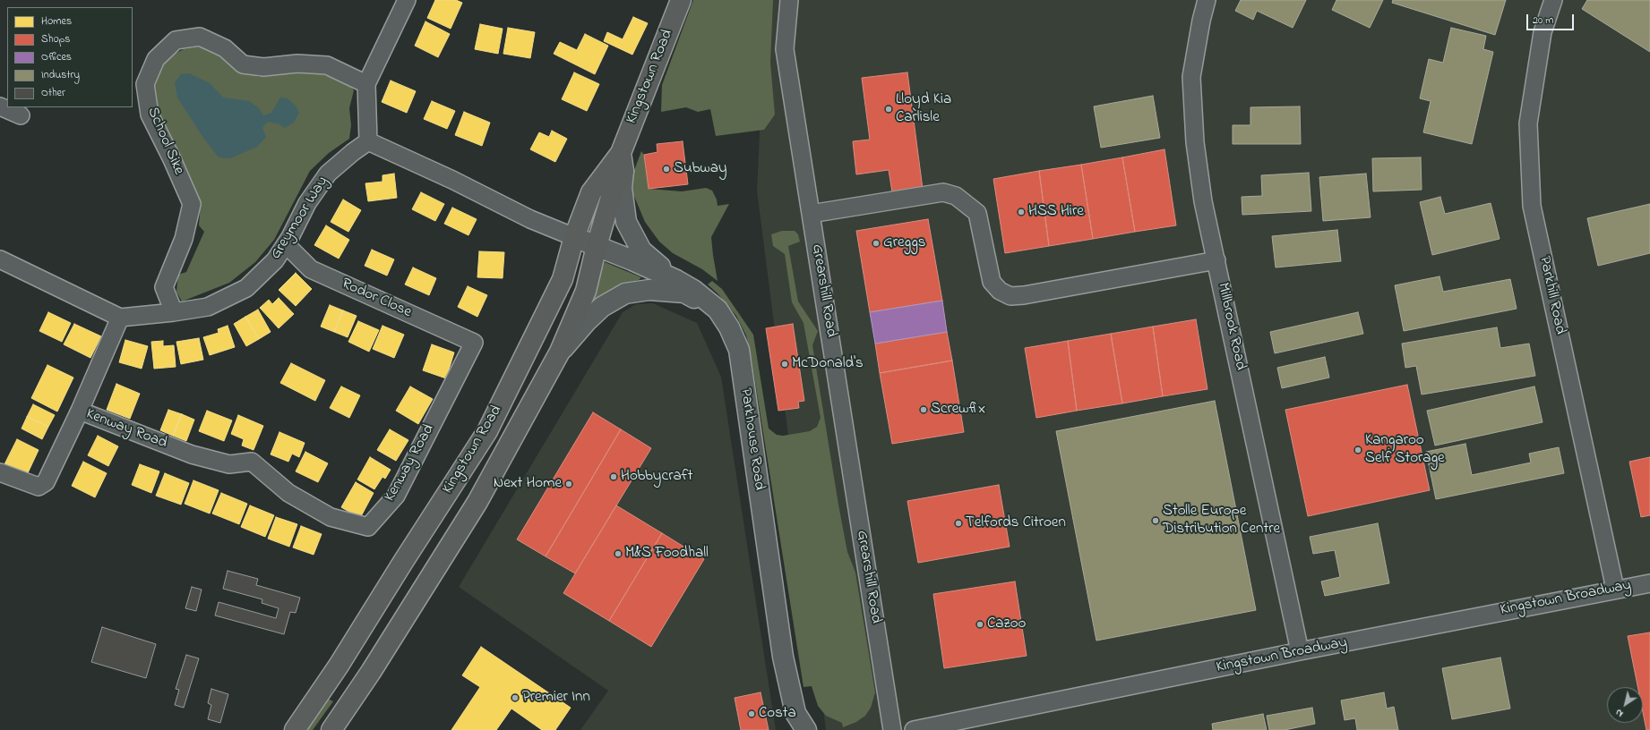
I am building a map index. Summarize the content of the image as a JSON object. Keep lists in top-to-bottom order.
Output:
{
  "streets": {
    "main road": ["Kingstown Road"],
    "street": [
      "School Sike",
      "Greymoor Way",
      "Grearshill Road",
      "Parkhill Road",
      "Rodor Close",
      "Millbrook Road",
      "Kenway Road",
      "Parkhouse Road",
      "Kingstown Broadway"
    ]
  },
  "crossings": [
    ["Kingstown Road", "Parkhouse Road"],
    ["School Sike", "Greymoor Way"],
    ["Greymoor Way", "Rodor Close"],
    ["Parkhill Road", "Kingstown Broadway"],
    ["Rodor Close", "Kenway Road"],
    ["Millbrook Road", "Kingstown Broadway"]
  ],
  "places": [
    "Lloyd Kia Carlisle",
    "Subway",
    "HSS Hire",
    "Greggs",
    "McDonald's",
    "Screwfix",
    "Kangaroo Self Storage",
    "Hobbycraft",
    "Next Home",
    "Stolle Europe Distribution Centre",
    "Telfords Citroen",
    "M&S Foodhall",
    "Cazoo",
    "Premier Inn",
    "Costa"
  ],
  "legend": [
    "Homes",
    "Shops",
    "Offices",
    "Industry",
    "Other"
  ],
  "scale_bar": "20 m",
  "north": "bottom left"
}
